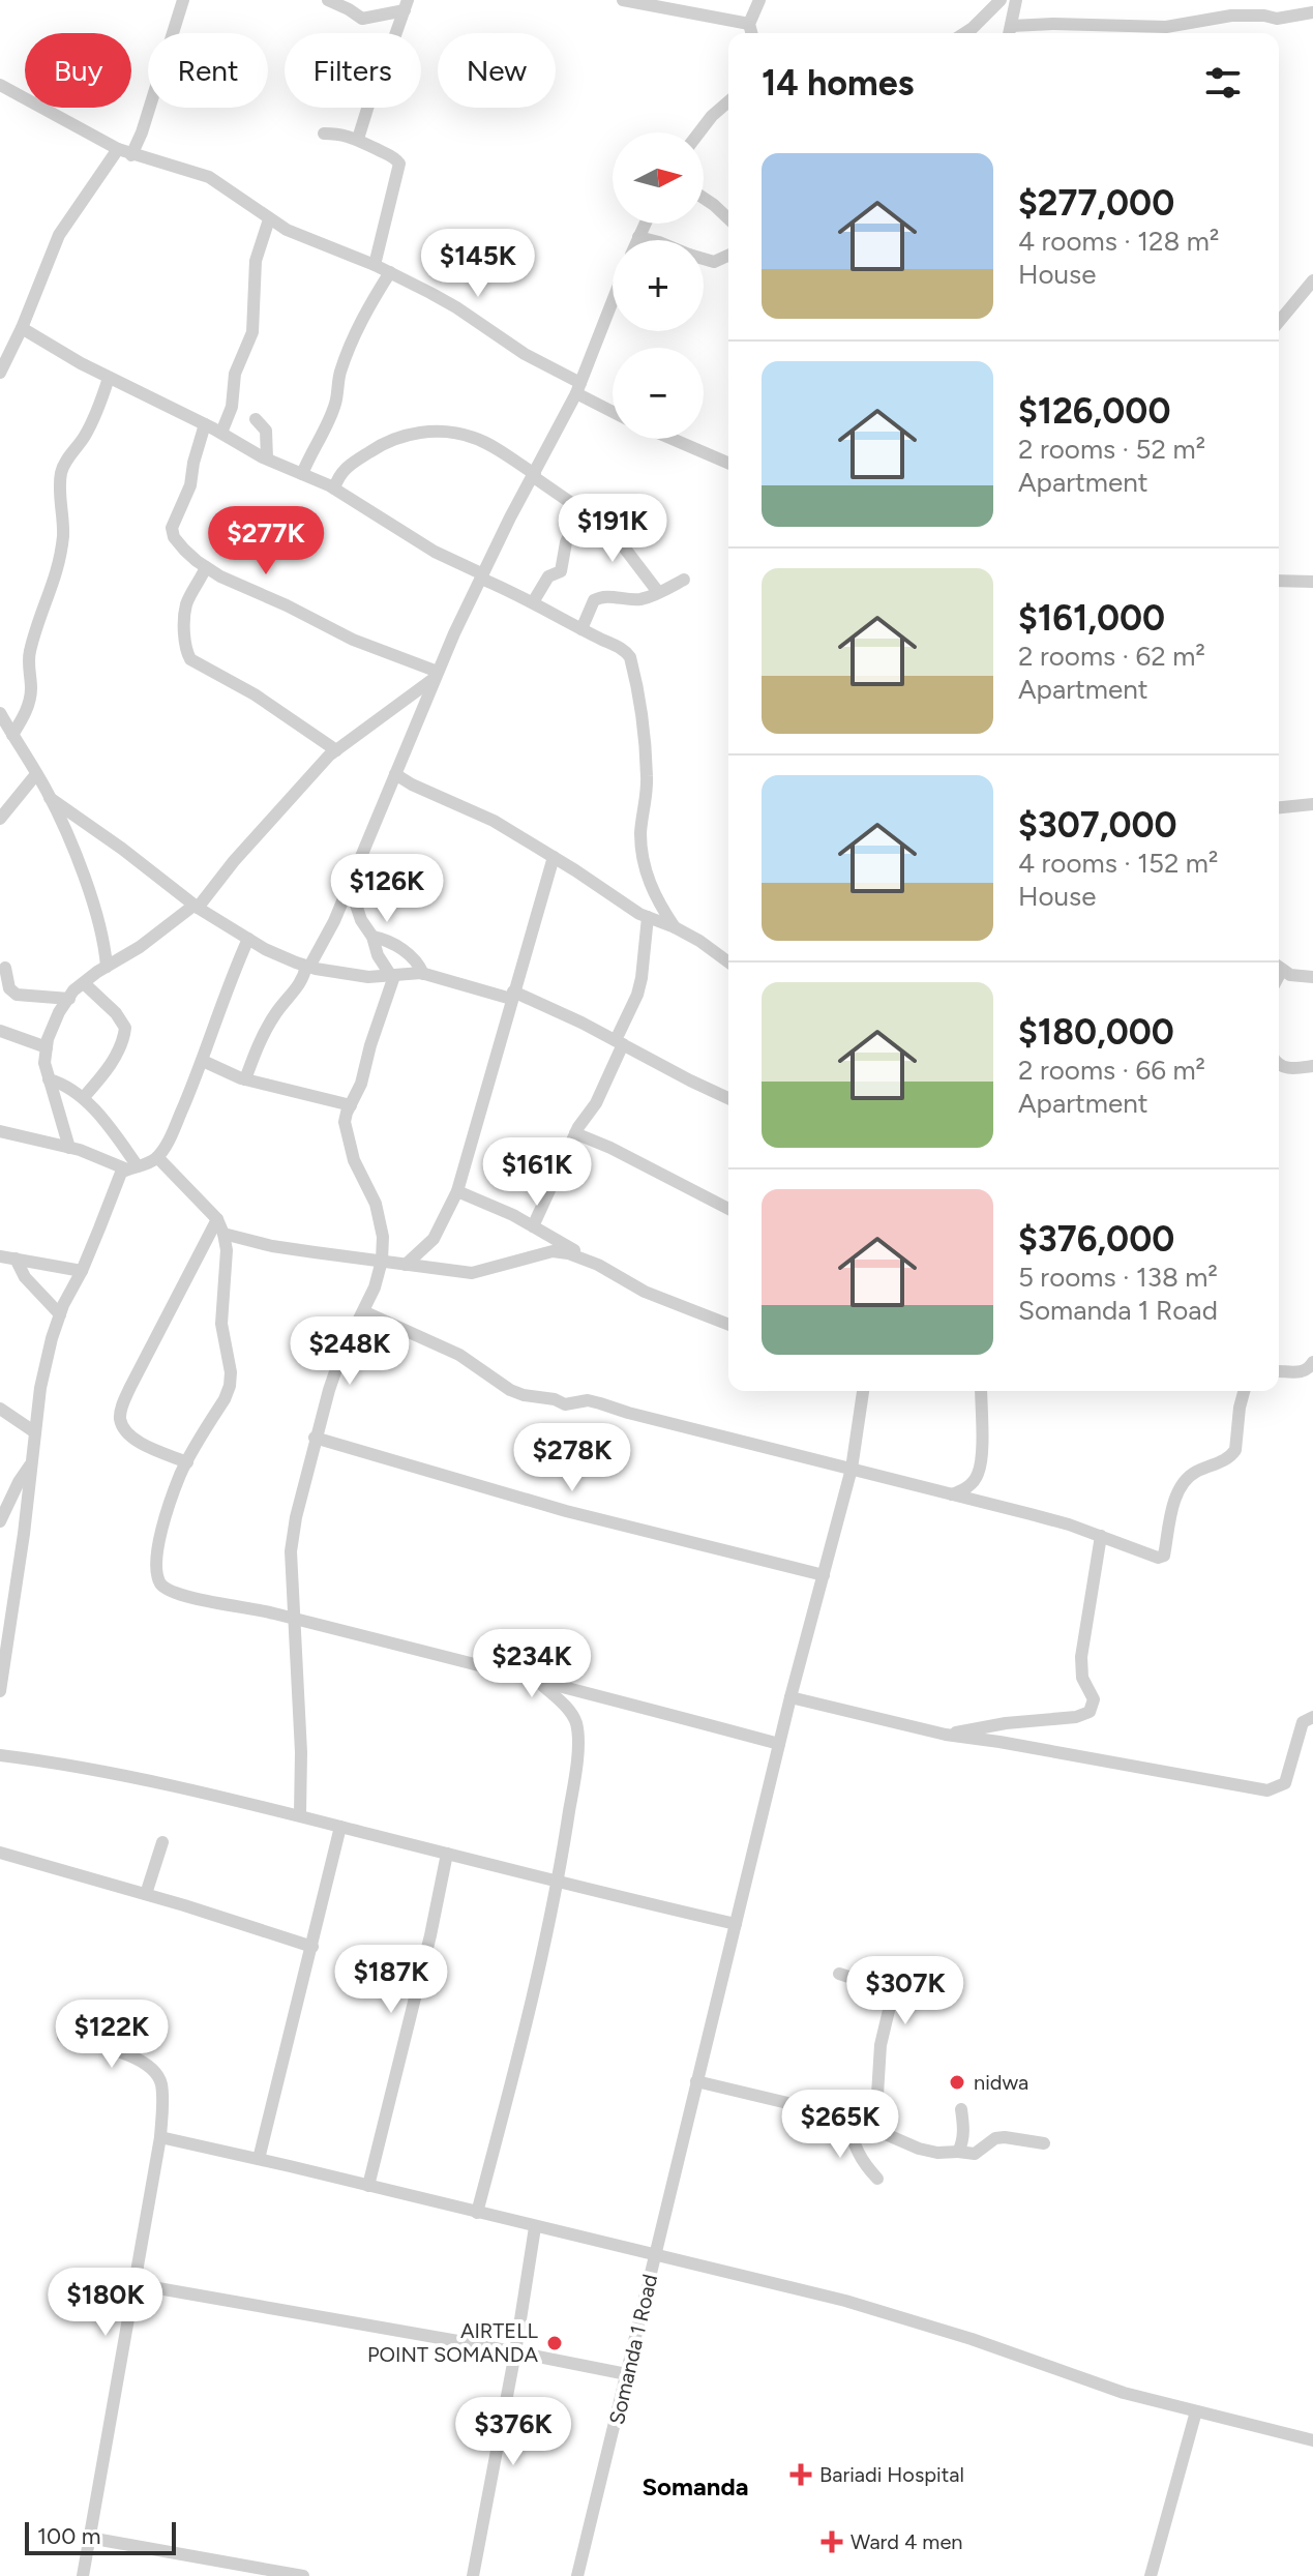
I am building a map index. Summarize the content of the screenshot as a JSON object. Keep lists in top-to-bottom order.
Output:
{
  "streets": {
    "street": ["Somanda 1 Road"]
  },
  "districts": ["Somanda"],
  "places": {
    "other": ["nidwa", "AIRTELL POINT SOMANDA"],
    "health": ["Bariadi Hospital", "Ward 4 men"]
  },
  "scale_bar": "100 m",
  "north": "right",
  "page": {
    "chip": [
      "Buy",
      "Rent",
      "Filters",
      "New"
    ],
    "heading": "14 homes",
    "map_buttons": ["+", "−"],
    "list": [
      {
        "name": "$277,000",
        "note": "4 rooms · 128 m² · House"
      },
      {
        "name": "$126,000",
        "note": "2 rooms · 52 m² · Apartment"
      },
      {
        "name": "$161,000",
        "note": "2 rooms · 62 m² · Apartment"
      },
      {
        "name": "$307,000",
        "note": "4 rooms · 152 m² · House"
      },
      {
        "name": "$180,000",
        "note": "2 rooms · 66 m² · Apartment"
      },
      {
        "name": "$376,000",
        "note": "5 rooms · 138 m² · Somanda 1 Road"
      }
    ],
    "price": [
      "$145K",
      "$191K",
      "$277K",
      "$126K",
      "$161K",
      "$248K",
      "$278K",
      "$234K",
      "$187K",
      "$307K",
      "$122K",
      "$265K",
      "$180K",
      "$376K"
    ],
    "scale": "100 m"
  }
}
